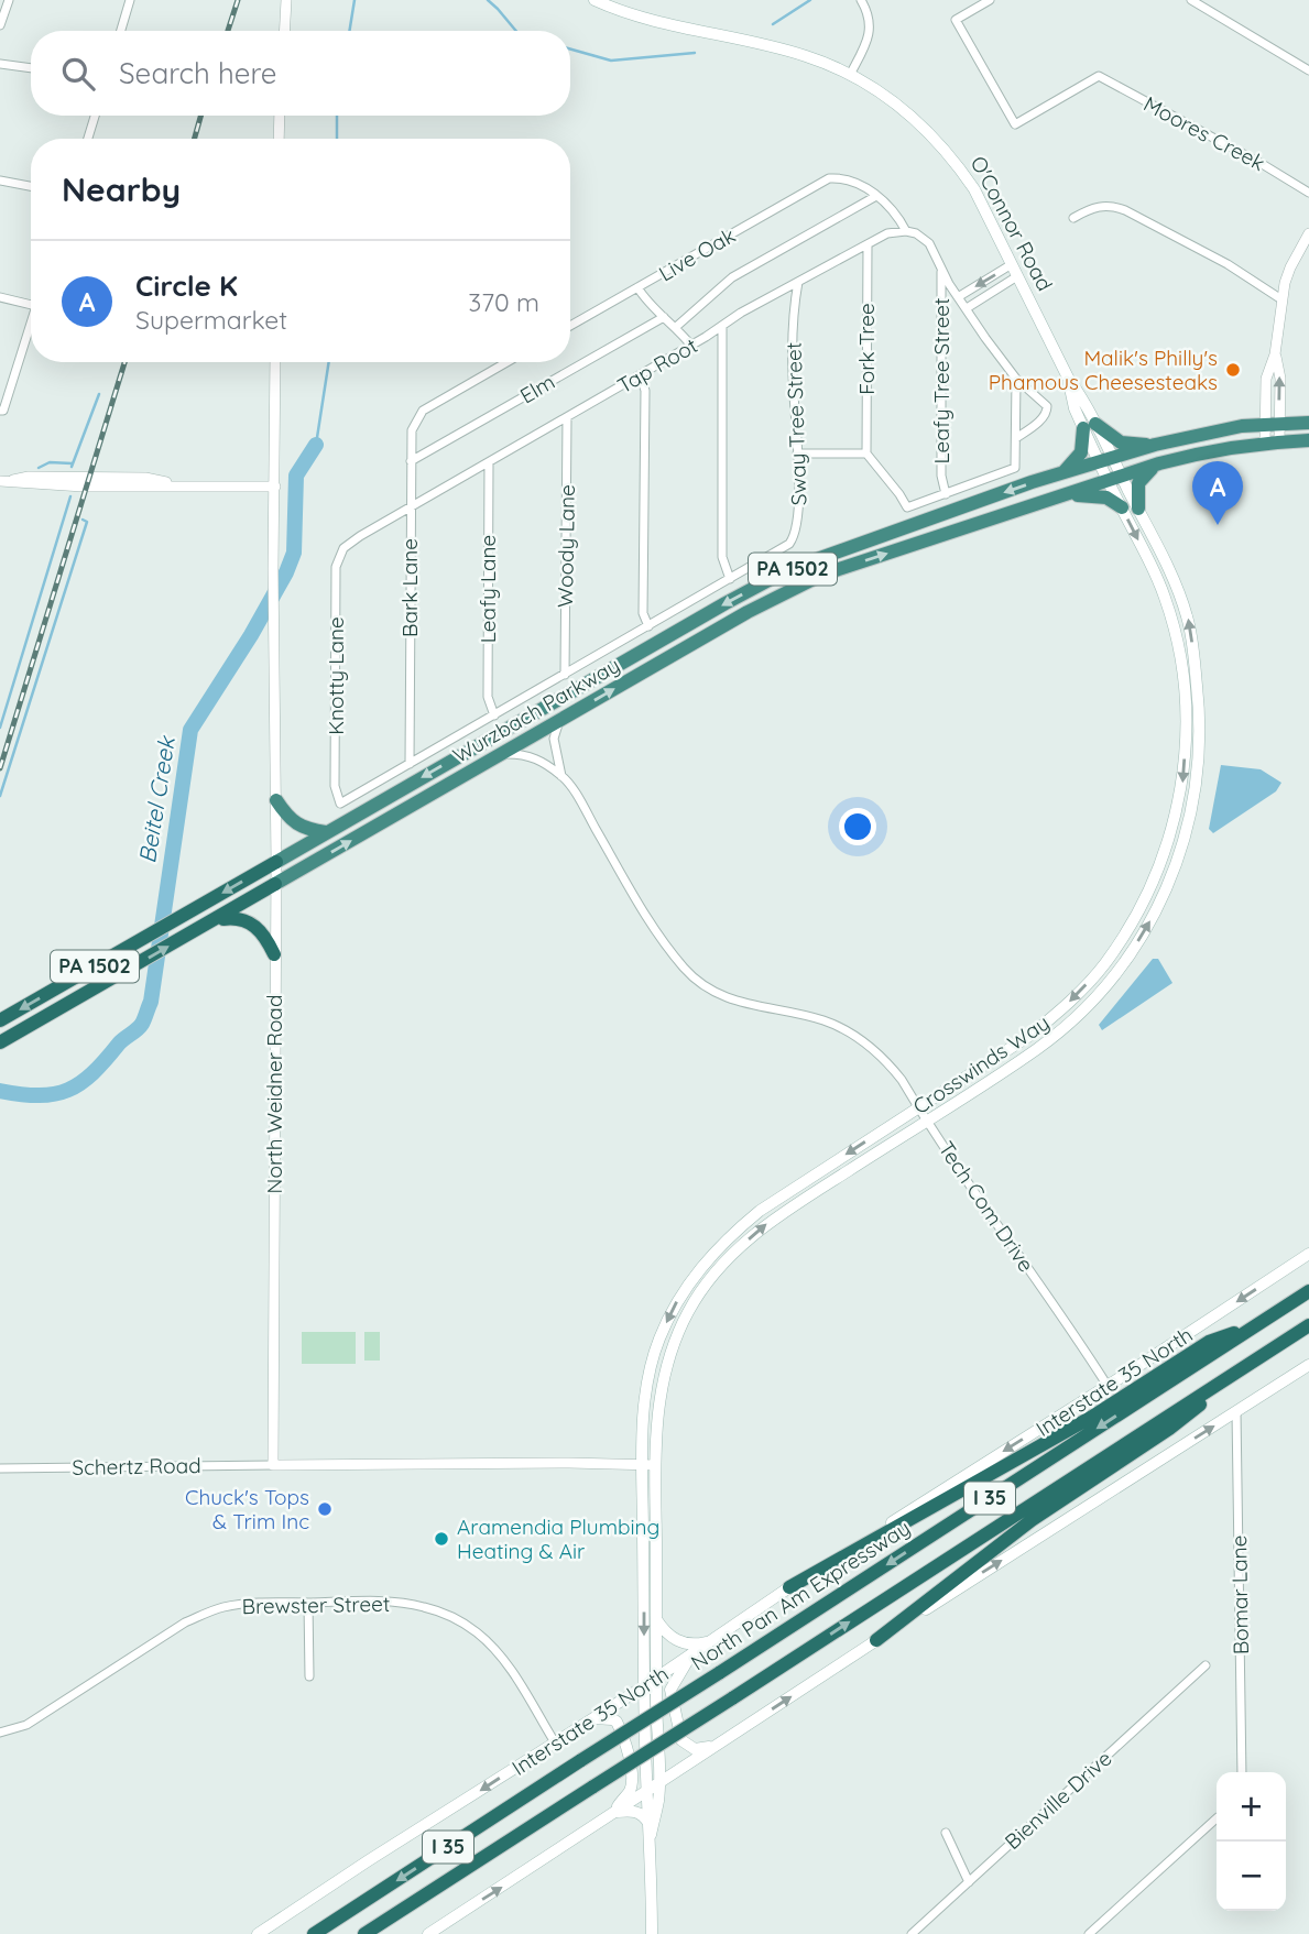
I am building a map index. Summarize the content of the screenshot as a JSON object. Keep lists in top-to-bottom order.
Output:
{
  "streets": {
    "highway": [
      "PA 1502",
      "Wurzbach Parkway",
      "I 35",
      "North Pan Am Expressway"
    ],
    "main road": ["O'Connor Road", "Crosswinds Way", "Interstate 35 North"],
    "street": [
      "Moores Creek",
      "Live Oak",
      "Fork Tree",
      "Tap Root",
      "Leafy Tree Street",
      "Elm",
      "Sway Tree Street",
      "Woody Lane",
      "Bark Lane",
      "Leafy Lane",
      "Knotty Lane",
      "North Weidner Road",
      "Tech Com Drive",
      "Schertz Road",
      "Bomar Lane",
      "Brewster Street",
      "Bienville Drive"
    ]
  },
  "crossings": [
    ["O'Connor Road", "Wurzbach Parkway"],
    ["O'Connor Road", "Crosswinds Way"],
    ["Fork Tree", "Tap Root"],
    ["Tap Root", "Sway Tree Street"],
    ["Tap Root", "Woody Lane"],
    ["Tap Root", "Bark Lane"],
    ["Tap Root", "Leafy Lane"],
    ["Tap Root", "Knotty Lane"],
    ["Elm", "Bark Lane"],
    ["Bark Lane", "Knotty Lane"],
    ["Wurzbach Parkway", "Crosswinds Way"],
    ["Wurzbach Parkway", "North Weidner Road"],
    ["Wurzbach Parkway", "Tech Com Drive"],
    ["Crosswinds Way", "Tech Com Drive"],
    ["North Weidner Road", "Schertz Road"],
    ["Tech Com Drive", "Interstate 35 North"],
    ["Interstate 35 North", "Brewster Street"]
  ],
  "water": ["Beitel Creek"],
  "places": ["Malik's Philly's Phamous Cheesesteaks", "Chuck's Tops & Trim Inc", "Aramendia Plumbing Heating & Air"],
  "page": {
    "search": "Search here",
    "heading": "Nearby",
    "list": [
      {
        "mark": "A",
        "name": "Circle K",
        "note": "Supermarket",
        "value": "370 m"
      }
    ],
    "pins": "A",
    "map_buttons": ["+", "−"]
  }
}
